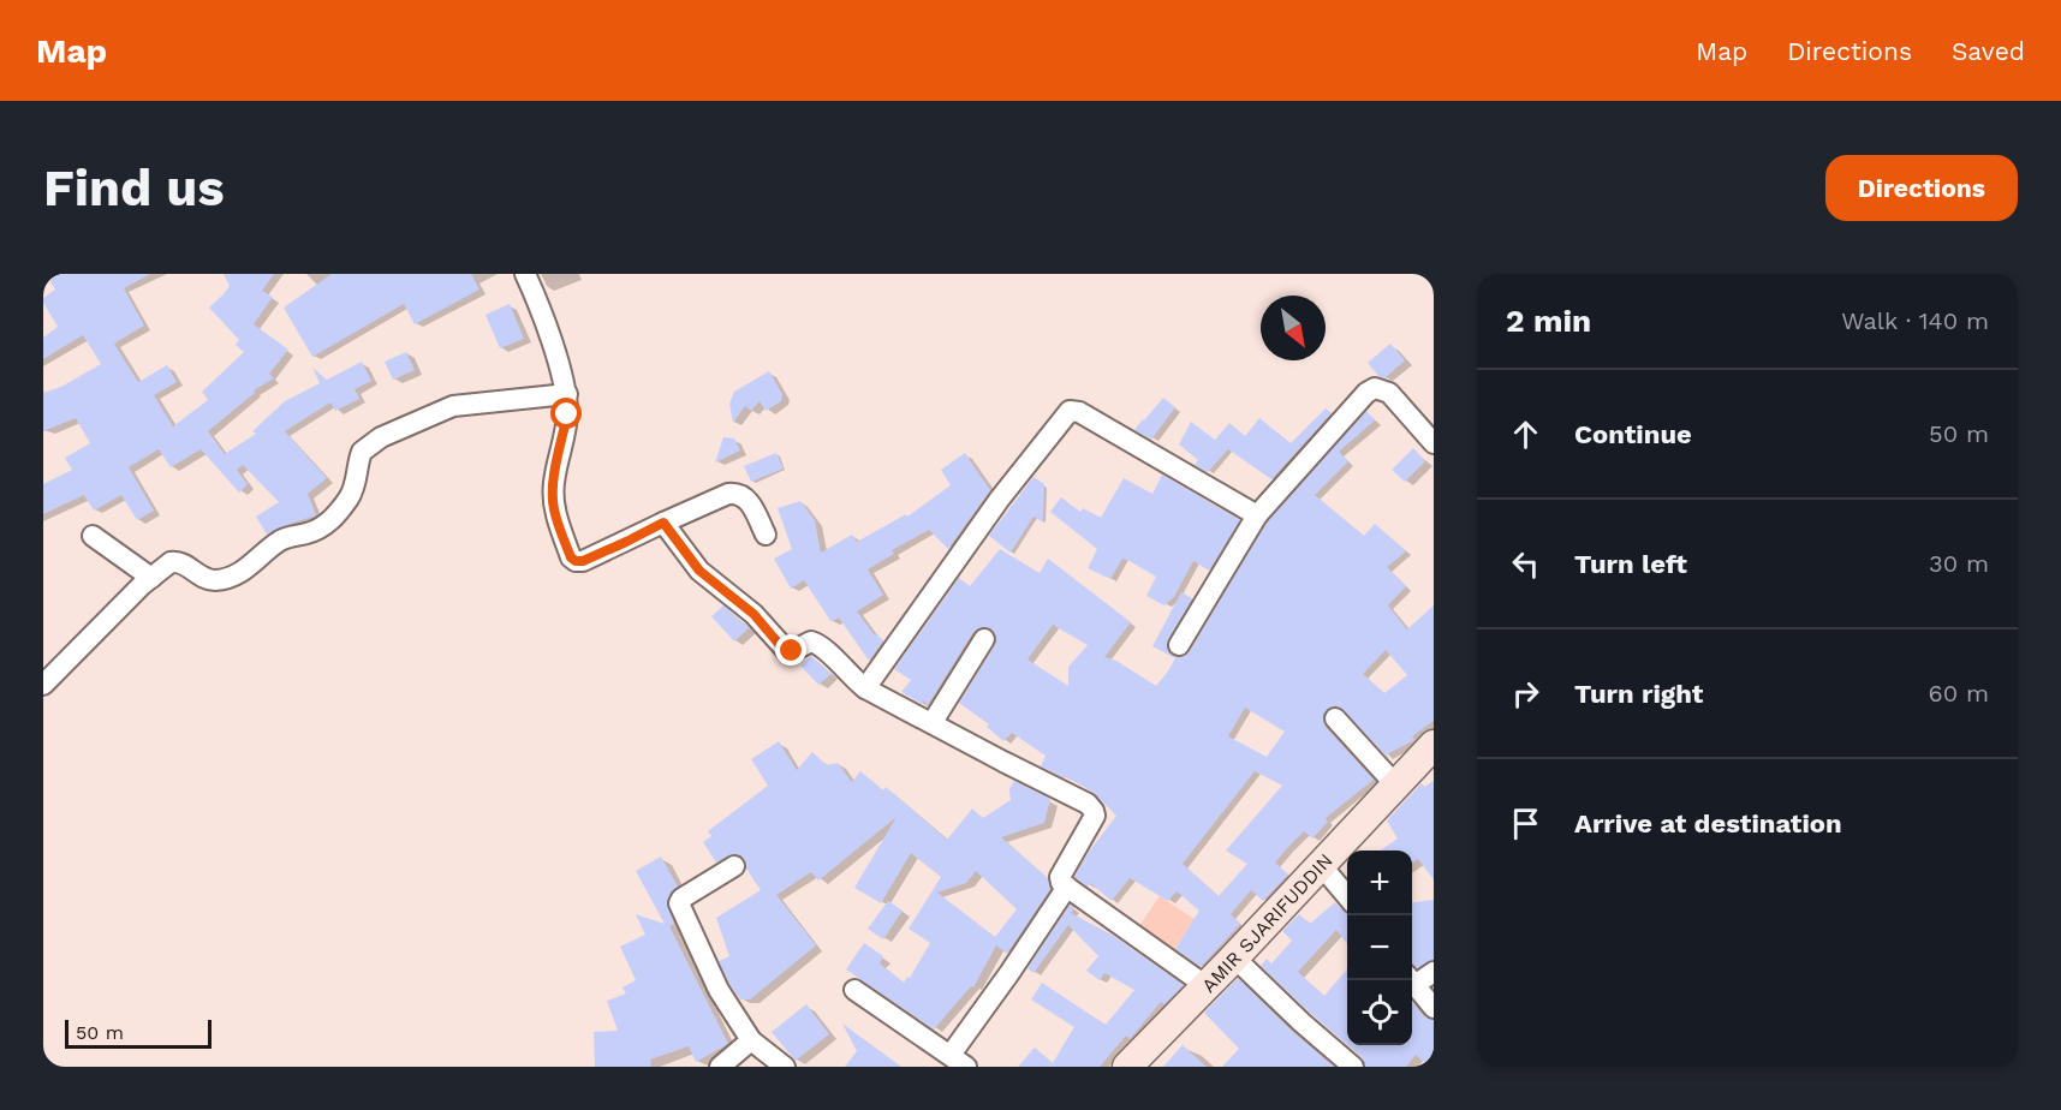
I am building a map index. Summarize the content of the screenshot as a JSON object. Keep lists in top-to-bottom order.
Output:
{
  "streets": {
    "main road": ["AMIR SJARIFUDDIN"]
  },
  "scale_bar": "50 m",
  "north": "bottom right",
  "page": {
    "header": "Map",
    "nav": ["Map", "Directions", "Saved"],
    "buttons": "Directions",
    "title": "Find us",
    "heading": ["2 min", "Walk · 140 m"],
    "list": [
      ["Continue", "50 m"],
      ["Turn left", "30 m"],
      ["Turn right", "60 m"],
      "Arrive at destination"
    ],
    "map_buttons": ["+", "−"],
    "scale": "50 m"
  }
}
